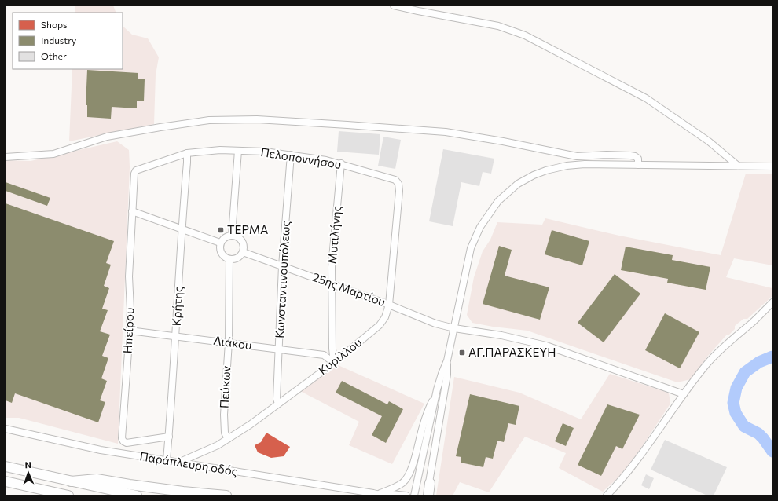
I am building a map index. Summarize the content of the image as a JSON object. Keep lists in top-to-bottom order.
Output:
{
  "streets": {
    "street": [
      "Πελοποννήσου",
      "Μυτιλήνης",
      "Κωνσταντινουπόλεως",
      "25ης Μαρτίου",
      "Κρήτης",
      "Ηπείρου",
      "Λιάκου",
      "Κυρίλλου",
      "Πεύκων",
      "Παράπλευρη οδός"
    ]
  },
  "crossings": [
    ["Πελοποννήσου", "Μυτιλήνης"],
    ["Πελοποννήσου", "Κωνσταντινουπόλεως"],
    ["Πελοποννήσου", "Κρήτης"],
    ["Πελοποννήσου", "Ηπείρου"],
    ["Πελοποννήσου", "Κυρίλλου"],
    ["Μυτιλήνης", "25ης Μαρτίου"],
    ["Μυτιλήνης", "Λιάκου"],
    ["Μυτιλήνης", "Κυρίλλου"],
    ["Κωνσταντινουπόλεως", "25ης Μαρτίου"],
    ["Κωνσταντινουπόλεως", "Λιάκου"],
    ["Κωνσταντινουπόλεως", "Κυρίλλου"],
    ["25ης Μαρτίου", "Κυρίλλου"],
    ["25ης Μαρτίου", "Πεύκων"],
    ["Κρήτης", "Ηπείρου"],
    ["Κρήτης", "Λιάκου"],
    ["Κρήτης", "Παράπλευρη οδός"],
    ["Ηπείρου", "Λιάκου"],
    ["Λιάκου", "Κυρίλλου"],
    ["Λιάκου", "Πεύκων"],
    ["Κυρίλλου", "Πεύκων"],
    ["Κυρίλλου", "Παράπλευρη οδός"]
  ],
  "places": {
    "transit": ["ΤΕΡΜΑ", "ΑΓ.ΠΑΡΑΣΚΕΥΗ"]
  },
  "legend": ["Shops", "Industry", "Other"],
  "north": "top"
}
